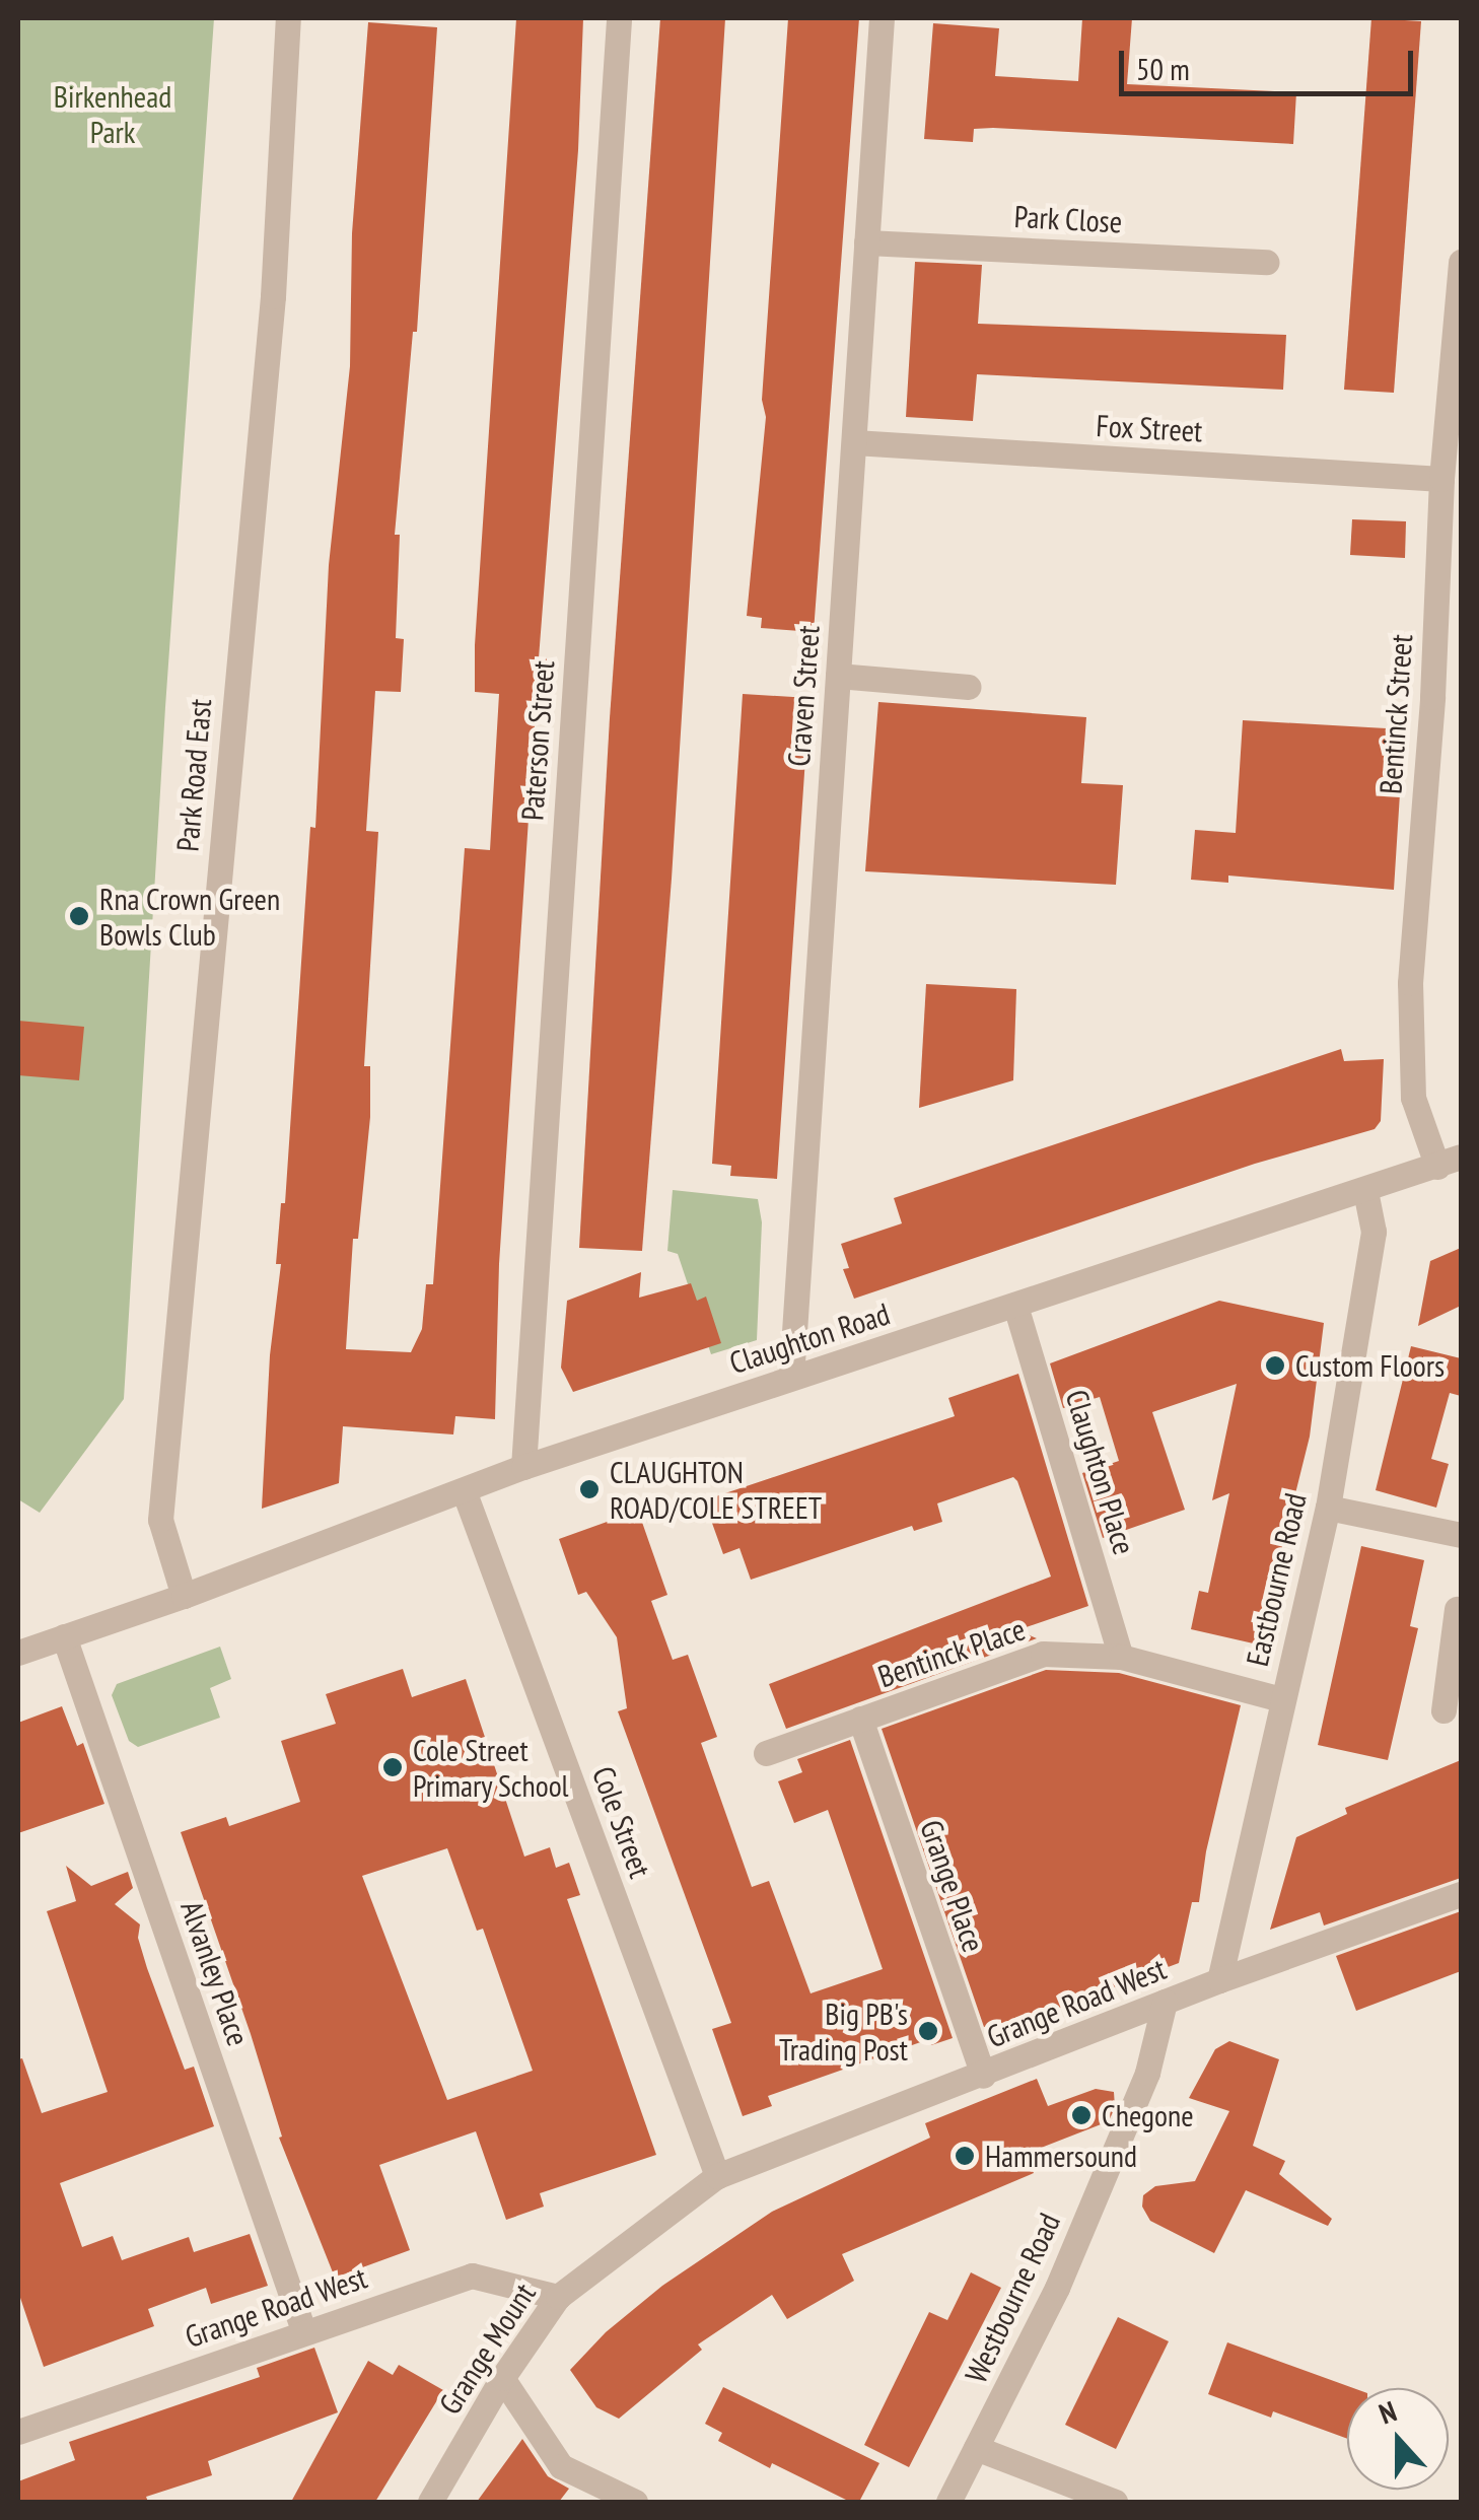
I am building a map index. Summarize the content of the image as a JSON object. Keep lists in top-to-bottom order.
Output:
{
  "streets": {
    "street": [
      "Park Close",
      "Fox Street",
      "Craven Street",
      "Bentinck Street",
      "Paterson Street",
      "Park Road East",
      "Claughton Road",
      "Claughton Place",
      "Eastbourne Road",
      "Bentinck Place",
      "Cole Street",
      "Grange Place",
      "Alvanley Place",
      "Grange Road West",
      "Westbourne Road",
      "Grange Mount"
    ]
  },
  "crossings": [
    ["Park Close", "Craven Street"],
    ["Fox Street", "Craven Street"],
    ["Fox Street", "Bentinck Street"],
    ["Craven Street", "Claughton Road"],
    ["Bentinck Street", "Claughton Road"],
    ["Paterson Street", "Claughton Road"],
    ["Park Road East", "Claughton Road"],
    ["Claughton Road", "Claughton Place"],
    ["Claughton Road", "Eastbourne Road"],
    ["Claughton Road", "Cole Street"],
    ["Claughton Road", "Alvanley Place"],
    ["Claughton Place", "Bentinck Place"],
    ["Eastbourne Road", "Bentinck Place"],
    ["Eastbourne Road", "Grange Road West"],
    ["Bentinck Place", "Grange Place"],
    ["Cole Street", "Grange Road West"],
    ["Cole Street", "Grange Mount"],
    ["Grange Place", "Grange Road West"],
    ["Alvanley Place", "Grange Road West"],
    ["Grange Road West", "Westbourne Road"],
    ["Grange Road West", "Grange Mount"]
  ],
  "parks": ["Birkenhead Park"],
  "places": [
    "Rna Crown Green Bowls Club",
    "Custom Floors",
    "CLAUGHTON ROAD/COLE STREET",
    "Cole Street Primary School",
    "Big PB's Trading Post",
    "Chegone",
    "Hammersound"
  ],
  "scale_bar": "50 m",
  "north": "top"
}
